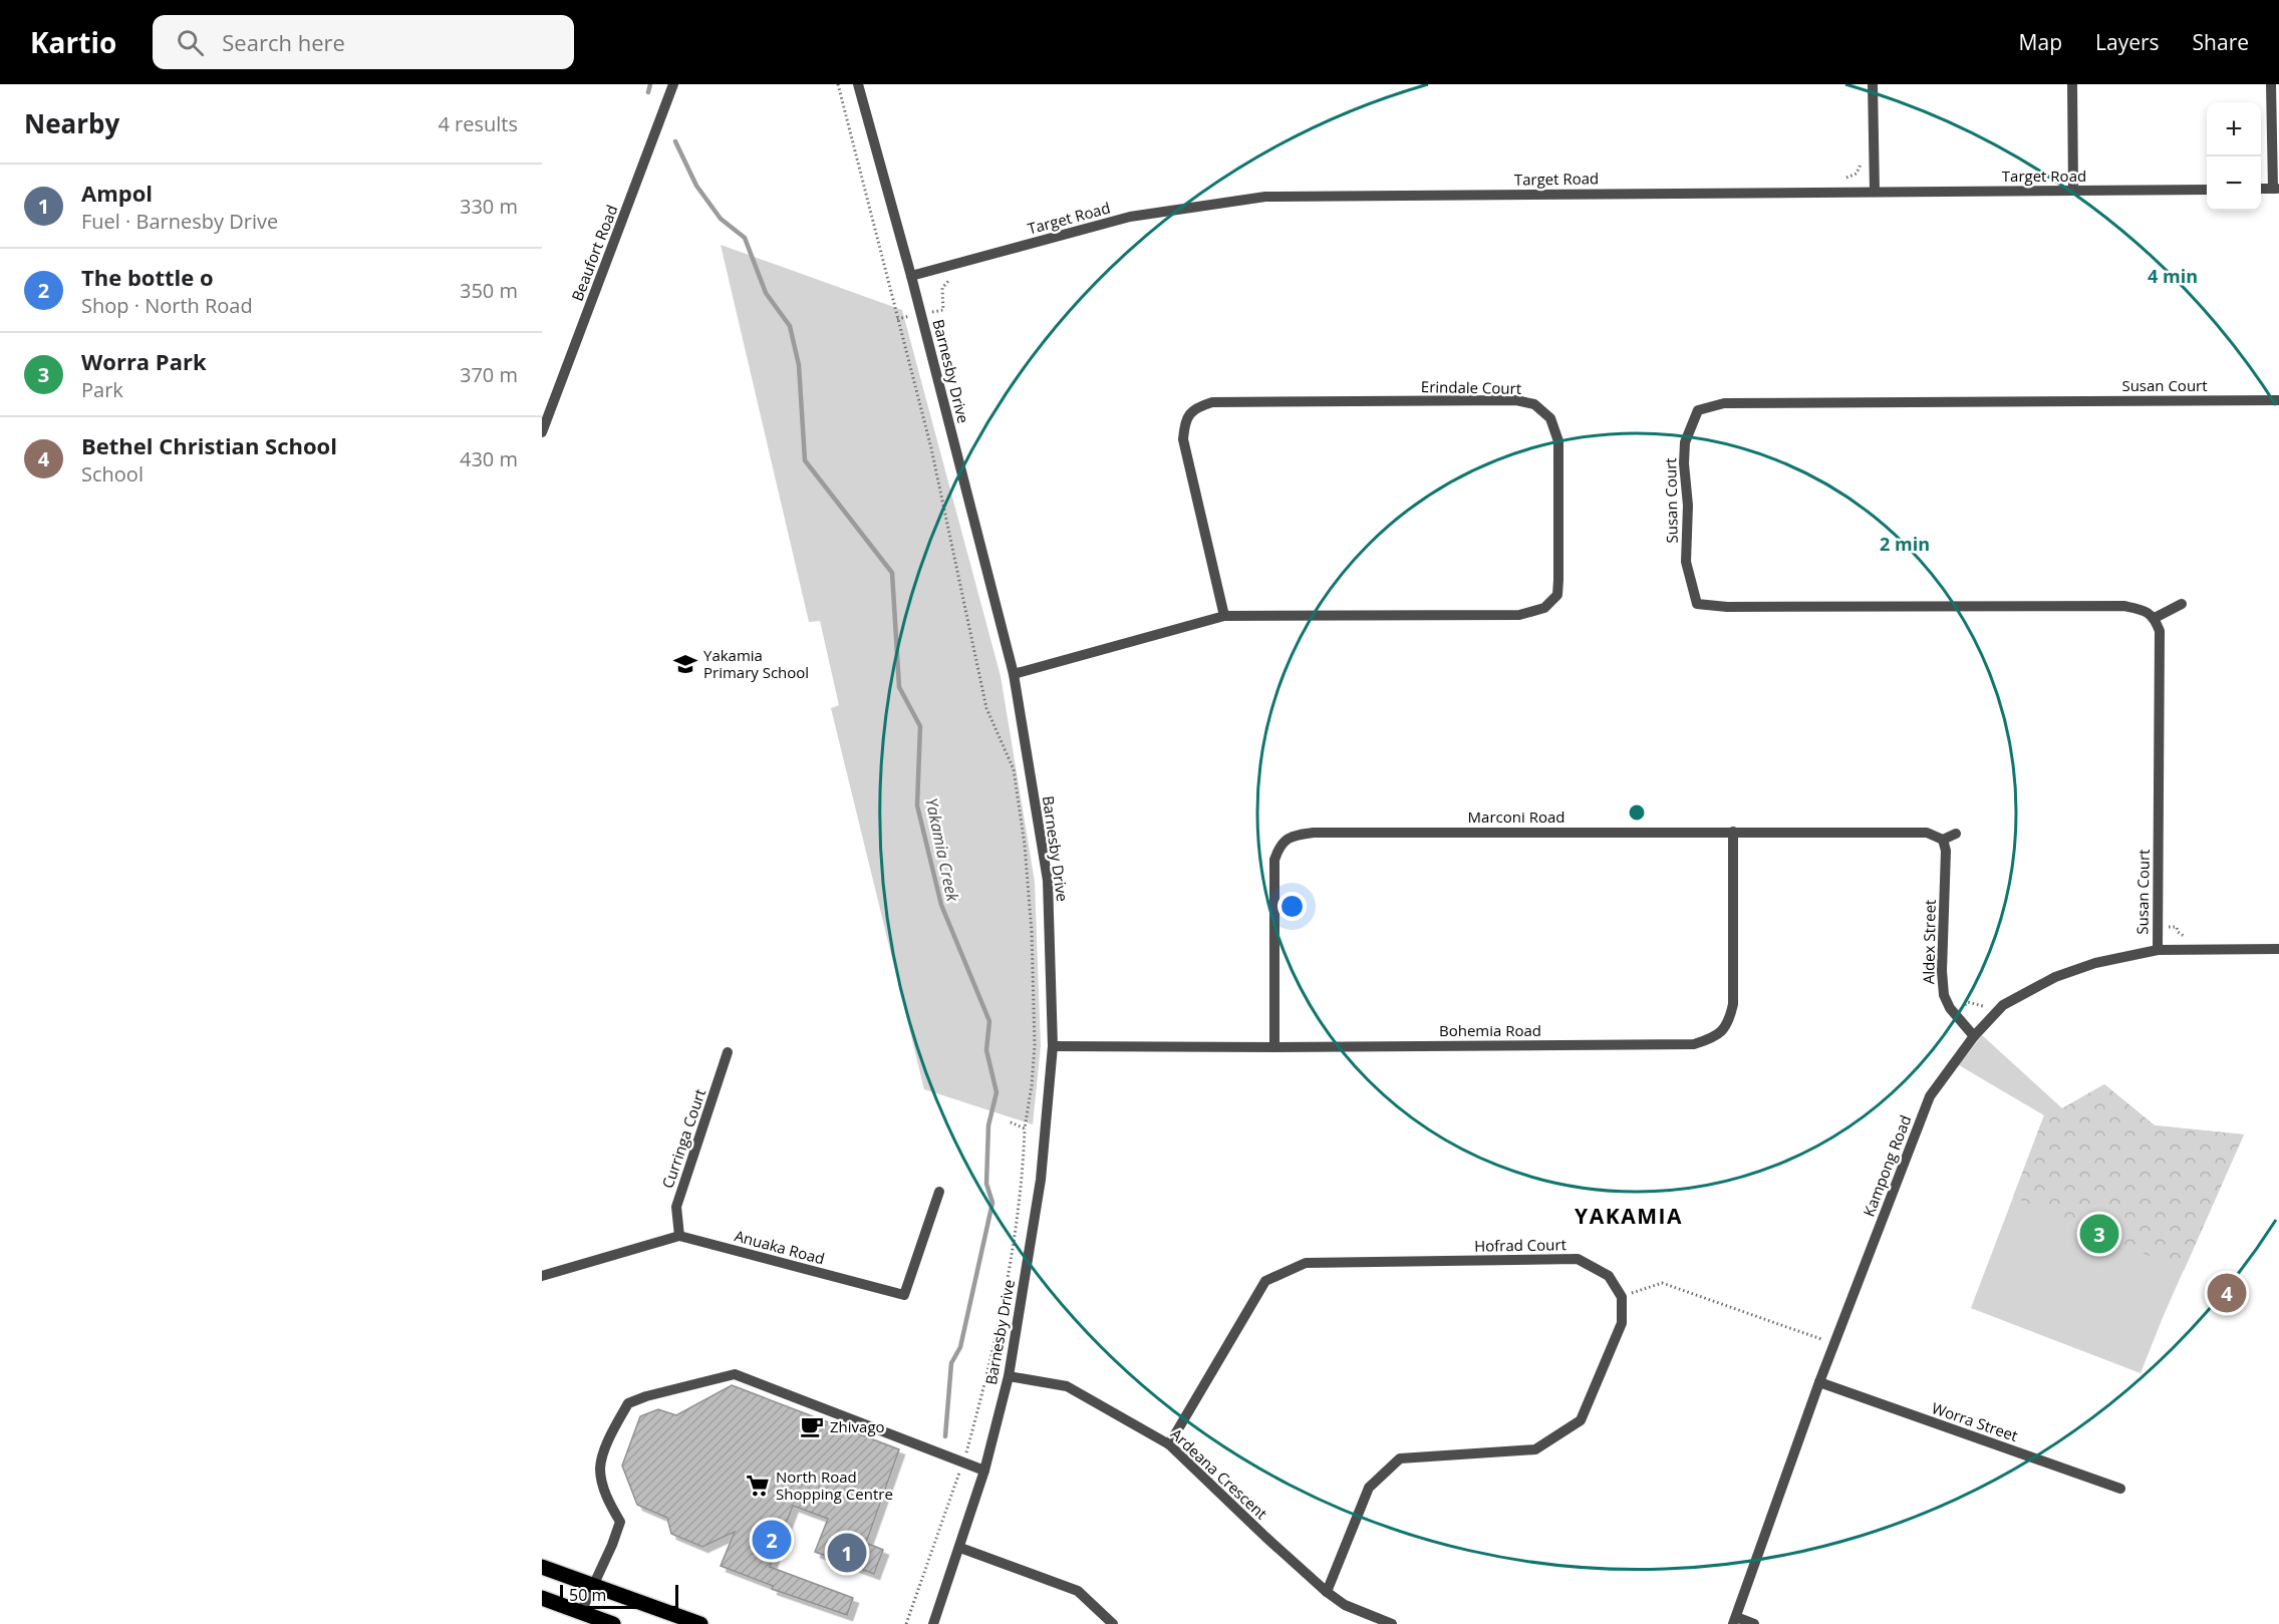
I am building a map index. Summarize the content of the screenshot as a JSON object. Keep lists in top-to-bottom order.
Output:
{
  "streets": {
    "street": [
      "Target Road",
      "Beaufort Road",
      "Barnesby Drive",
      "Susan Court",
      "Erindale Court",
      "Marconi Road",
      "Aldex Street",
      "Bohemia Road",
      "Curringa Court",
      "Kampong Road",
      "Hofrad Court",
      "Anuaka Road",
      "Worra Street",
      "Ardeana Crescent"
    ]
  },
  "crossings": [
    ["Target Road", "Barnesby Drive"],
    ["Barnesby Drive", "Erindale Court"],
    ["Barnesby Drive", "Bohemia Road"],
    ["Barnesby Drive", "Ardeana Crescent"],
    ["Susan Court", "Kampong Road"],
    ["Marconi Road", "Aldex Street"],
    ["Marconi Road", "Bohemia Road"],
    ["Aldex Street", "Kampong Road"],
    ["Curringa Court", "Anuaka Road"],
    ["Kampong Road", "Worra Street"],
    ["Hofrad Court", "Ardeana Crescent"]
  ],
  "districts": ["YAKAMIA"],
  "water": ["Yakamia Creek"],
  "places": {
    "school or university": ["Yakamia Primary School"],
    "cafe": ["Zhivago"],
    "supermarket": ["North Road Shopping Centre"]
  },
  "scale_bar": "50 m",
  "page": {
    "header": "Kartio",
    "search": "Search here",
    "nav": ["Map", "Layers", "Share"],
    "heading": ["Nearby", "4 results"],
    "map_buttons": ["+", "−"],
    "list": [
      {
        "mark": "1",
        "name": "Ampol",
        "note": "Fuel · Barnesby Drive",
        "value": "330 m"
      },
      {
        "mark": "2",
        "name": "The bottle o",
        "note": "Shop · North Road",
        "value": "350 m"
      },
      {
        "mark": "3",
        "name": "Worra Park",
        "note": "Park",
        "value": "370 m"
      },
      {
        "mark": "4",
        "name": "Bethel Christian School",
        "note": "School",
        "value": "430 m"
      }
    ],
    "pins": [
      "3",
      "4",
      "2",
      "1"
    ],
    "scale": "50 m"
  },
  "rings": ["4 min", "2 min"]
}
